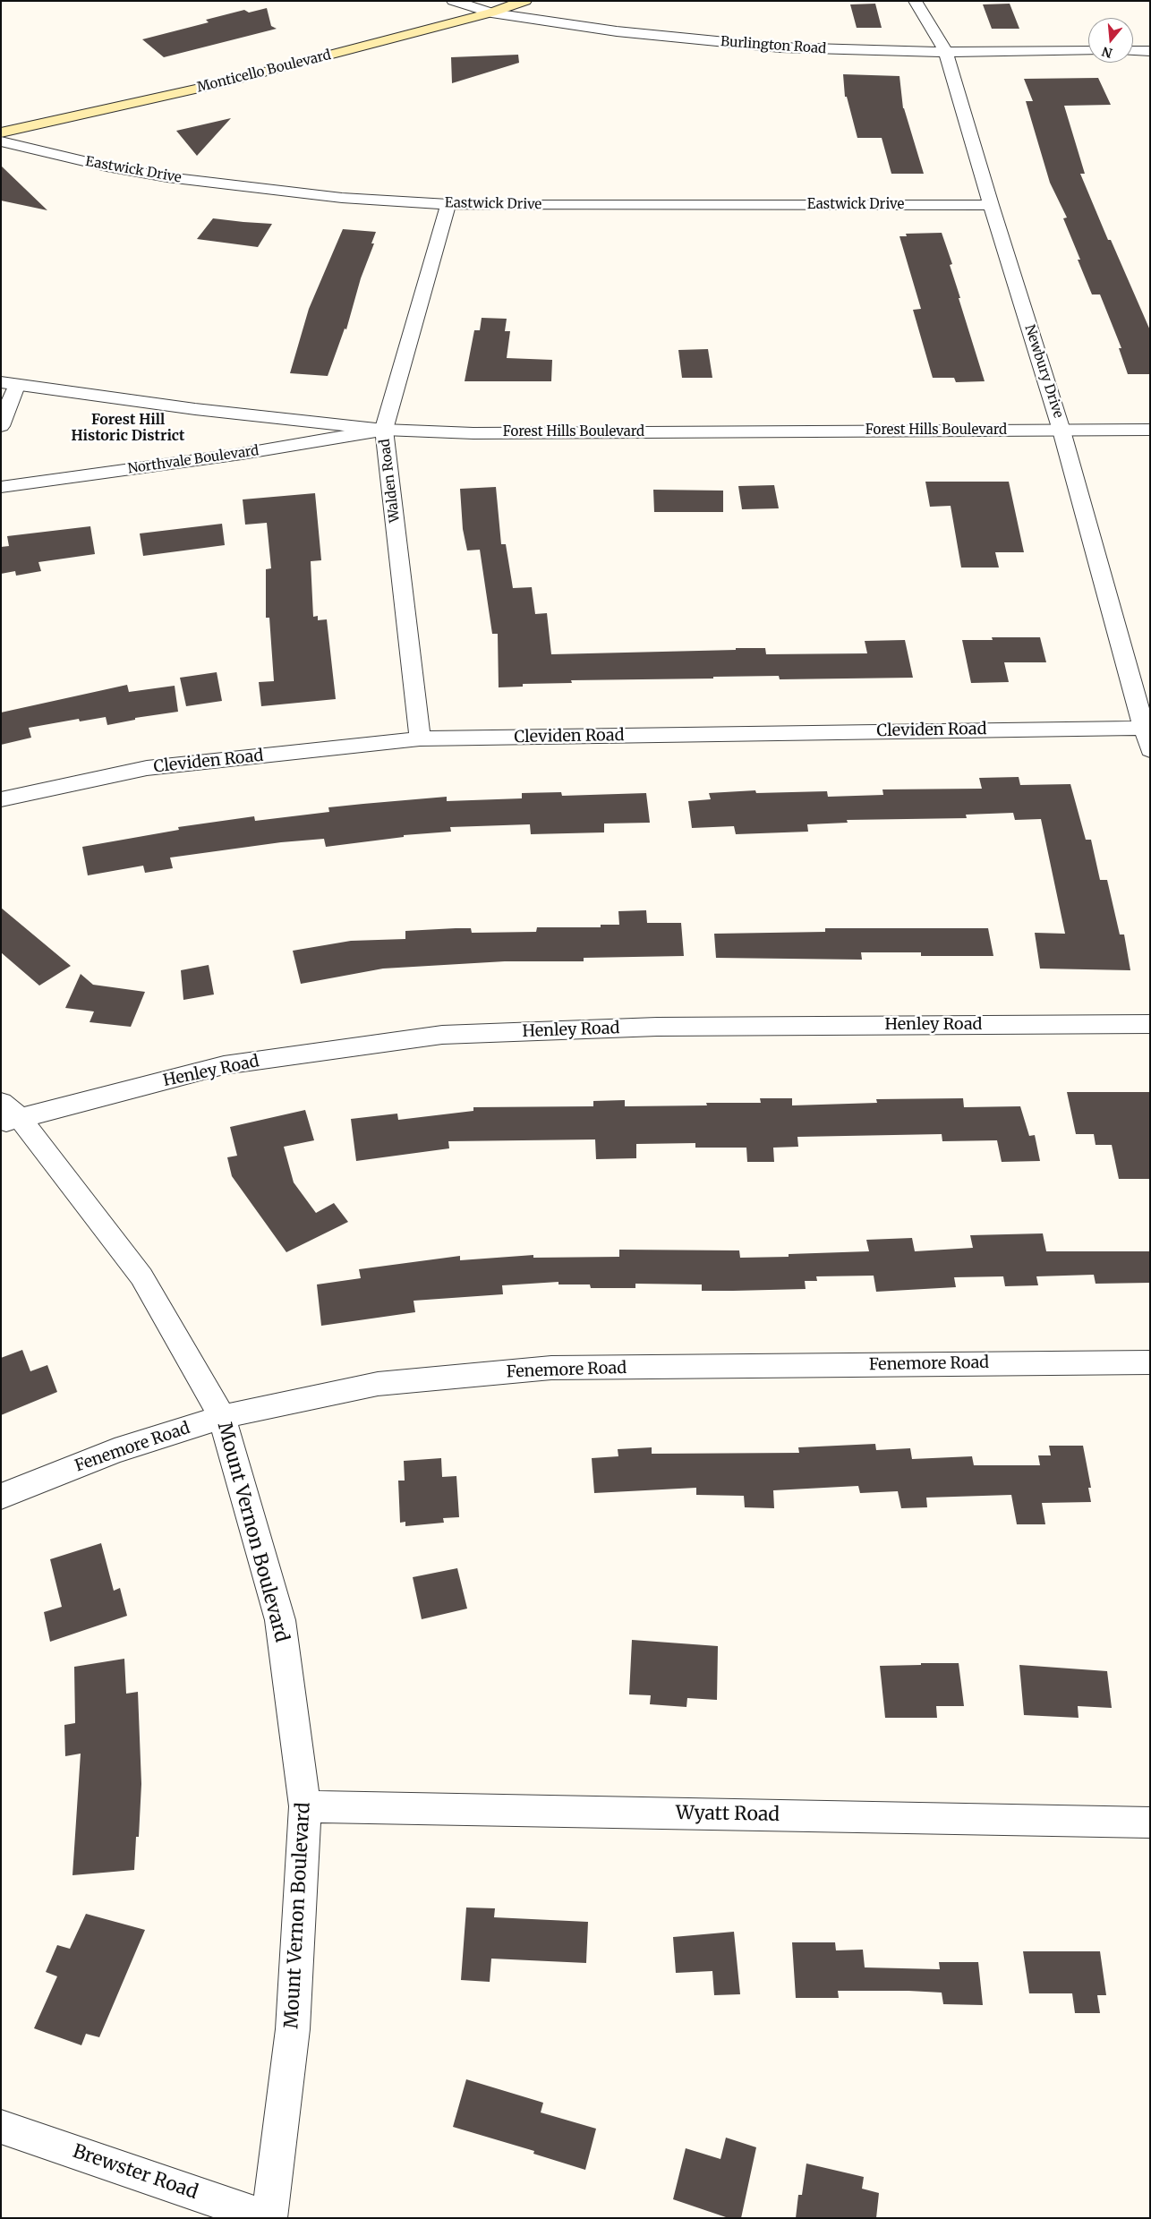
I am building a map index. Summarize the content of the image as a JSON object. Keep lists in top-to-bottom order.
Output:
{
  "streets": {
    "main road": ["Monticello Boulevard"],
    "street": [
      "Burlington Road",
      "Eastwick Drive",
      "Newbury Drive",
      "Forest Hills Boulevard",
      "Northvale Boulevard",
      "Walden Road",
      "Cleviden Road",
      "Henley Road",
      "Fenemore Road",
      "Mount Vernon Boulevard",
      "Wyatt Road",
      "Brewster Road"
    ]
  },
  "crossings": [
    ["Burlington Road", "Monticello Boulevard"],
    ["Burlington Road", "Newbury Drive"],
    ["Eastwick Drive", "Newbury Drive"],
    ["Eastwick Drive", "Walden Road"],
    ["Newbury Drive", "Forest Hills Boulevard"],
    ["Newbury Drive", "Cleviden Road"],
    ["Forest Hills Boulevard", "Northvale Boulevard"],
    ["Forest Hills Boulevard", "Walden Road"],
    ["Northvale Boulevard", "Walden Road"],
    ["Walden Road", "Cleviden Road"],
    ["Henley Road", "Mount Vernon Boulevard"],
    ["Fenemore Road", "Mount Vernon Boulevard"],
    ["Mount Vernon Boulevard", "Wyatt Road"],
    ["Mount Vernon Boulevard", "Brewster Road"]
  ],
  "districts": ["Forest Hill Historic District"],
  "north": "bottom"
}
